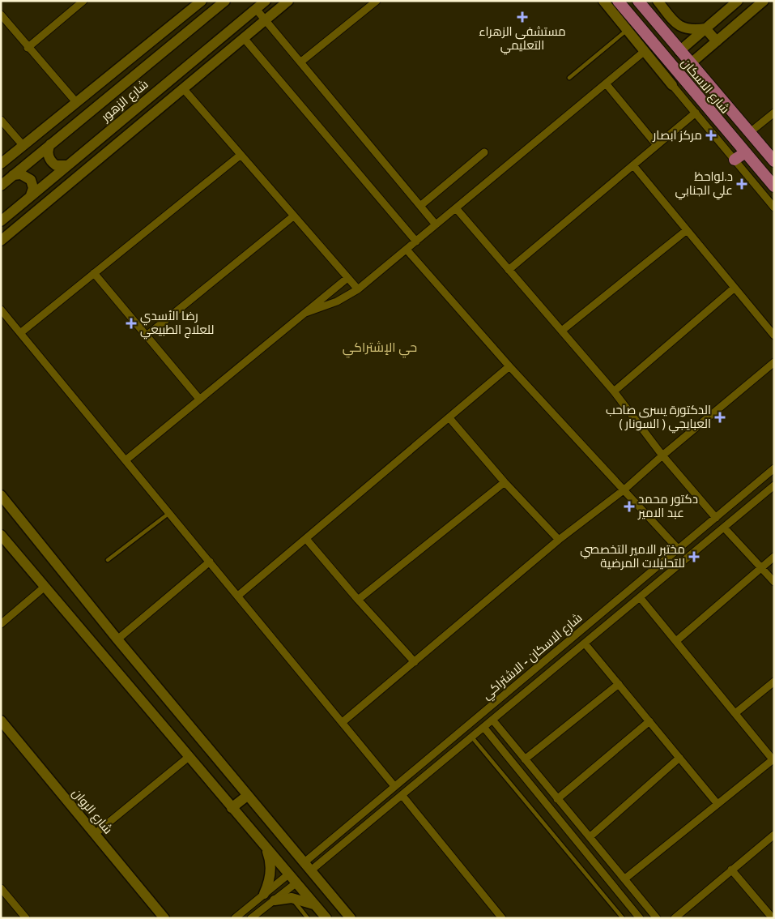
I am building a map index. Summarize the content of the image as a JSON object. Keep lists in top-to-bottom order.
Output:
{
  "streets": {
    "main road": ["شارع الاسكان", "شارع الزهور", "شارع الروان"],
    "street": ["شارع الاسكان - الاشتراكي"]
  },
  "districts": ["حي الإشتراكي"],
  "places": {
    "health": [
      "مستشفى الزهراء التعليمي",
      "مركز ابصار",
      "د.لواحظ علي الجنابي",
      "رضا الأسدي للعلاج الطبيعي",
      "الدكتورة يسرى صاحب العبايجي ( السونار )",
      "دكتور محمد عبد الامير",
      "مختبر الامير التخصصي للتحليلات المرضية"
    ]
  }
}
